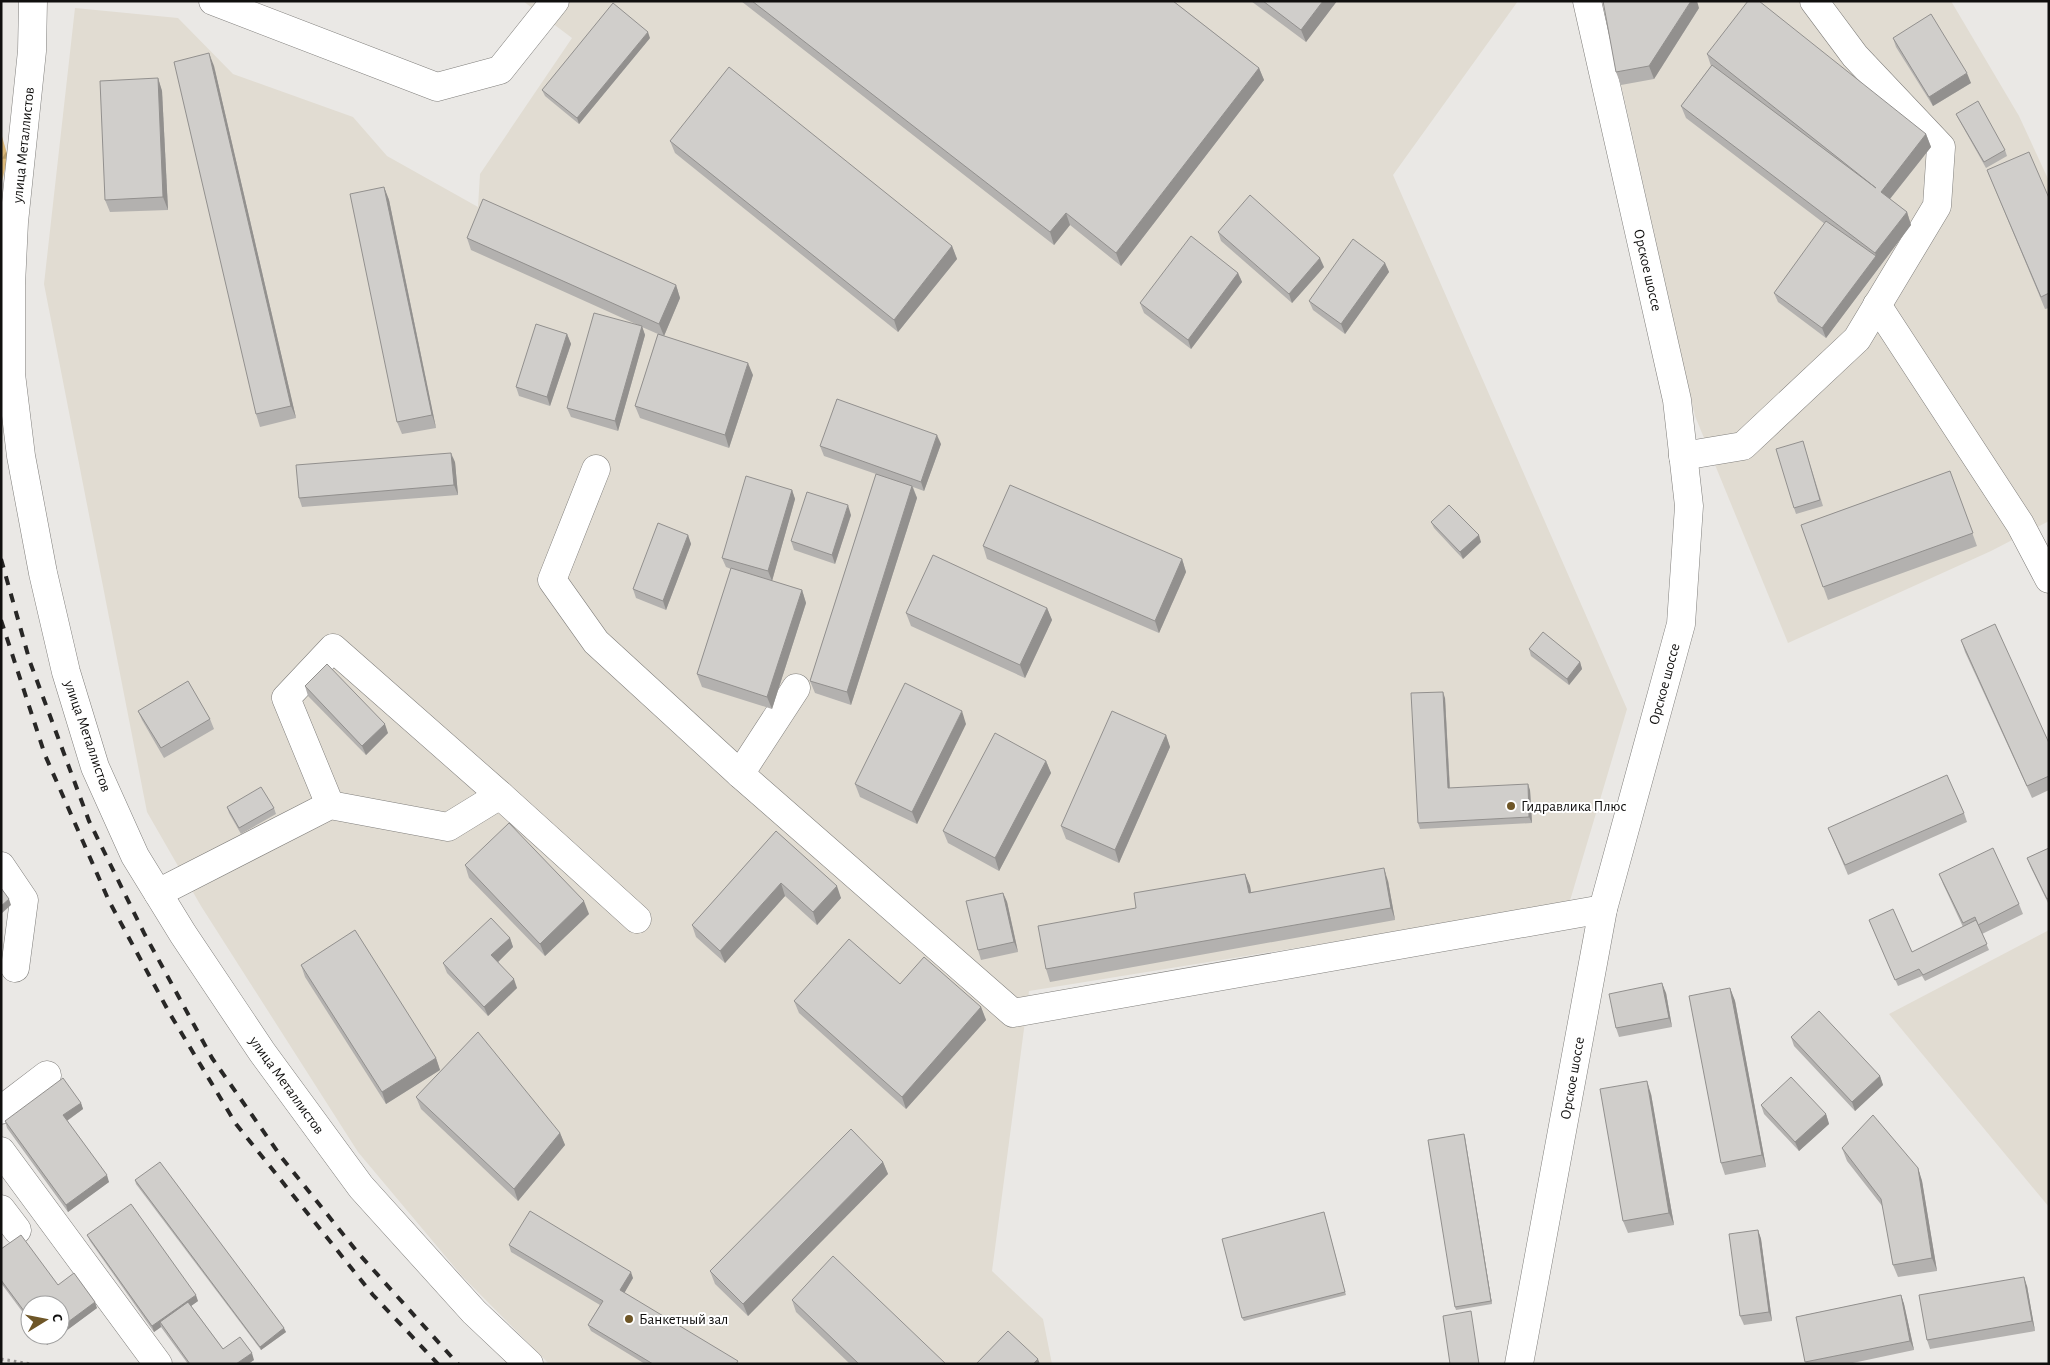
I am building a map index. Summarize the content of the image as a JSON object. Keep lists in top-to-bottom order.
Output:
{
  "streets": {
    "main road": ["улица Металлистов", "Орское шоссе"]
  },
  "places": ["Гидравлика Плюс", "Банкетный зал"],
  "north": "right"
}
